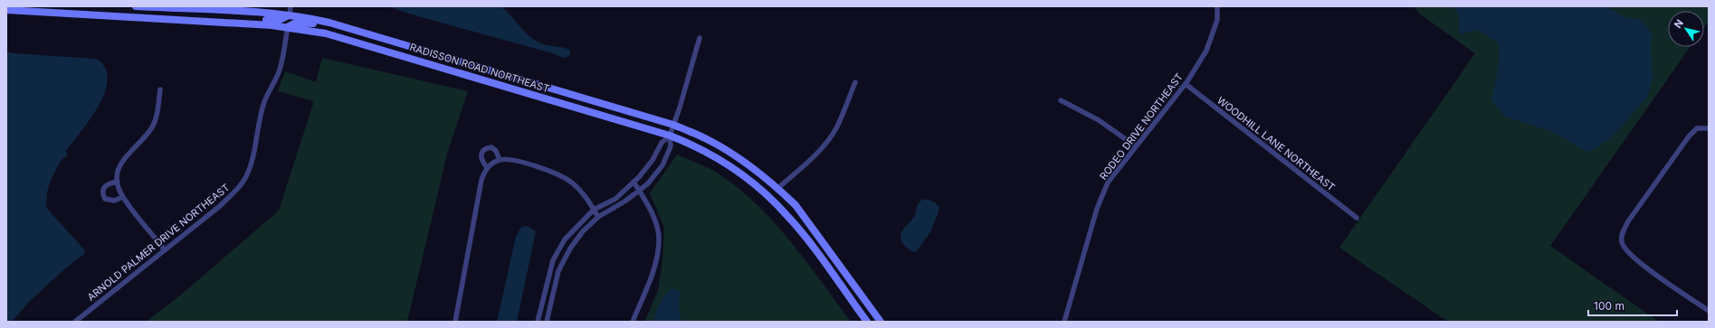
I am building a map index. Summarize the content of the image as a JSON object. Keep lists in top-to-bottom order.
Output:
{
  "streets": {
    "main road": ["RADISSON ROAD NORTHEAST"],
    "street": ["RODEO DRIVE NORTHEAST", "WOODHILL LANE NORTHEAST", "ARNOLD PALMER DRIVE NORTHEAST"]
  },
  "crossings": [
    ["RADISSON ROAD NORTHEAST", "ARNOLD PALMER DRIVE NORTHEAST"],
    ["RODEO DRIVE NORTHEAST", "WOODHILL LANE NORTHEAST"]
  ],
  "scale_bar": "100 m",
  "north": "top left"
}
